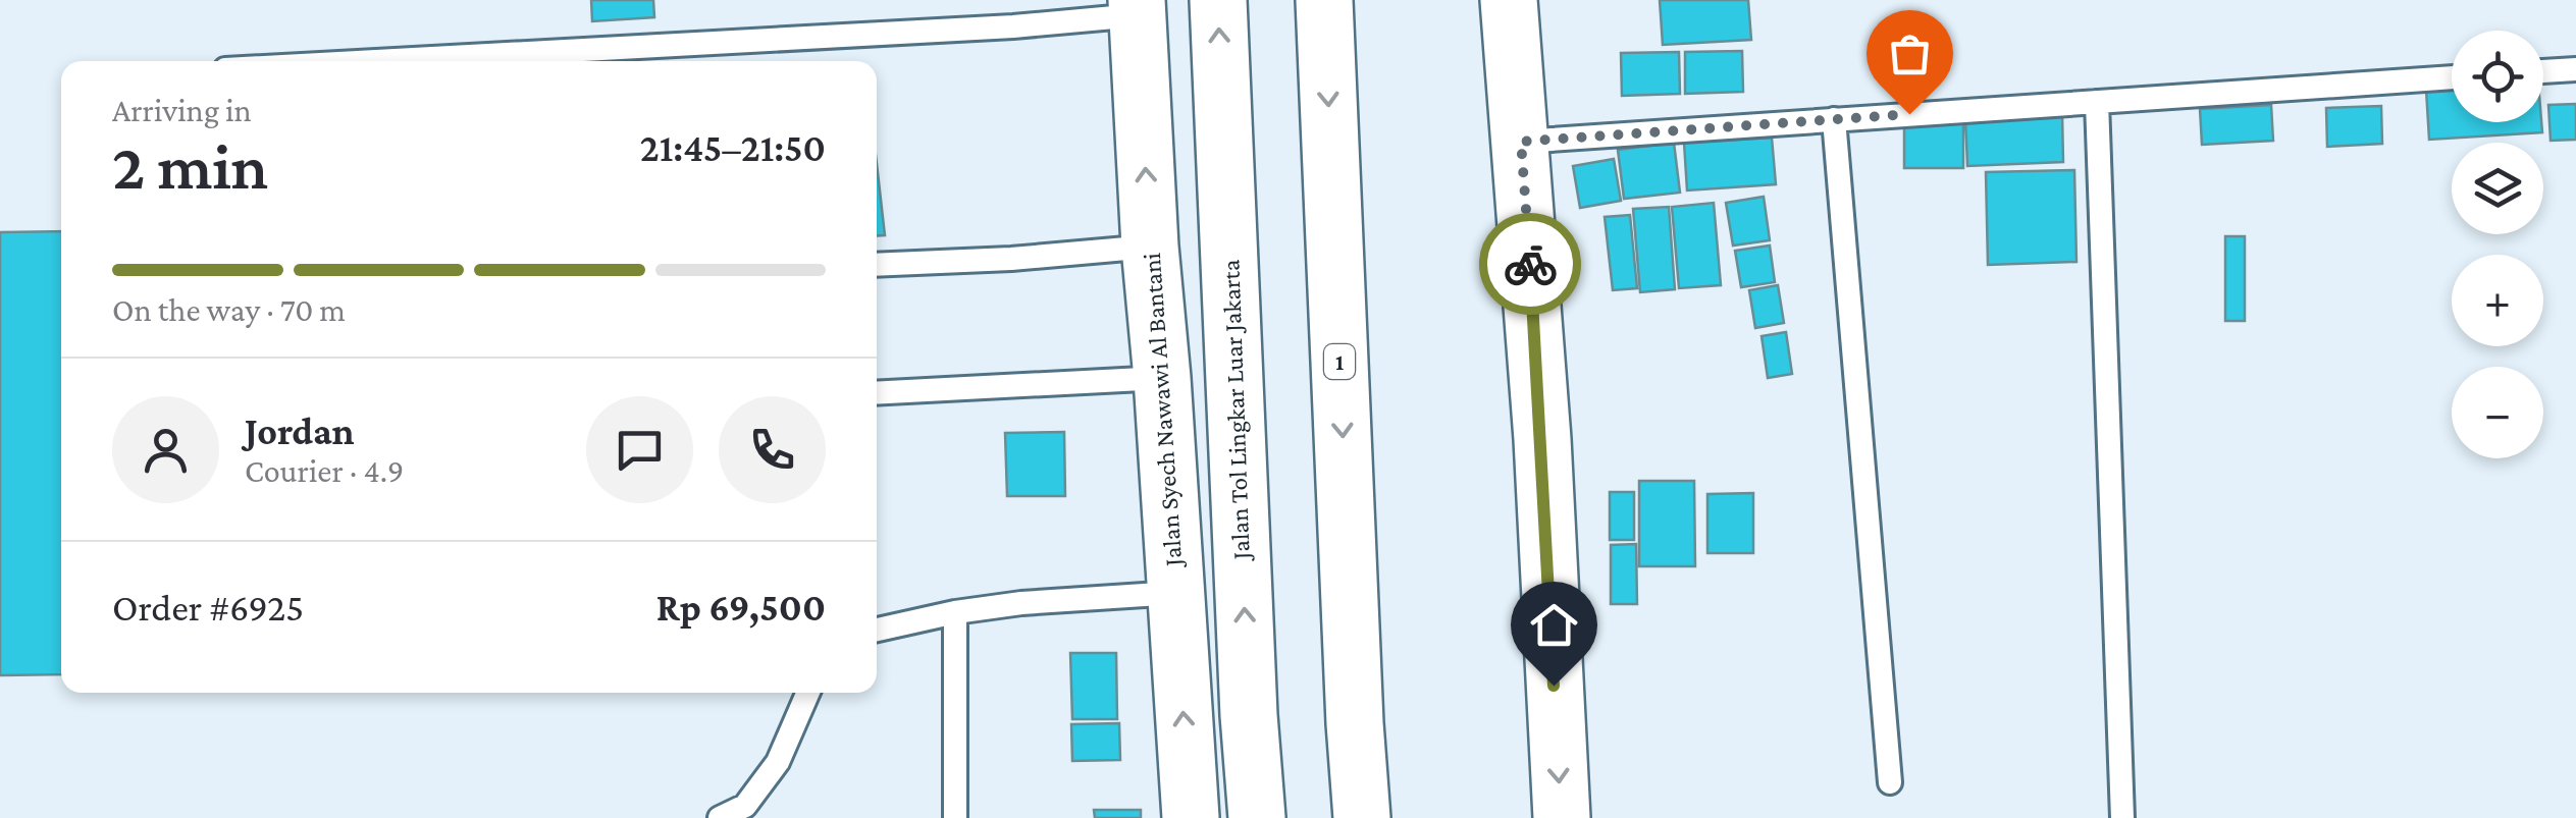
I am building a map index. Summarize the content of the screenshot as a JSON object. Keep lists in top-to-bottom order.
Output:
{
  "streets": {
    "highway": ["1", "Jalan Syech Nawawi Al Bantani", "Jalan Tol Lingkar Luar Jakarta"]
  },
  "page": {
    "map_buttons": ["+", "−"],
    "heading": ["2 min", "Arriving in", "21:45–21:50"],
    "panel": [
      "Jordan",
      "Courier · 4.9",
      "Order #6925",
      "Rp 69,500"
    ],
    "bar": "On the way · 70 m"
  }
}
